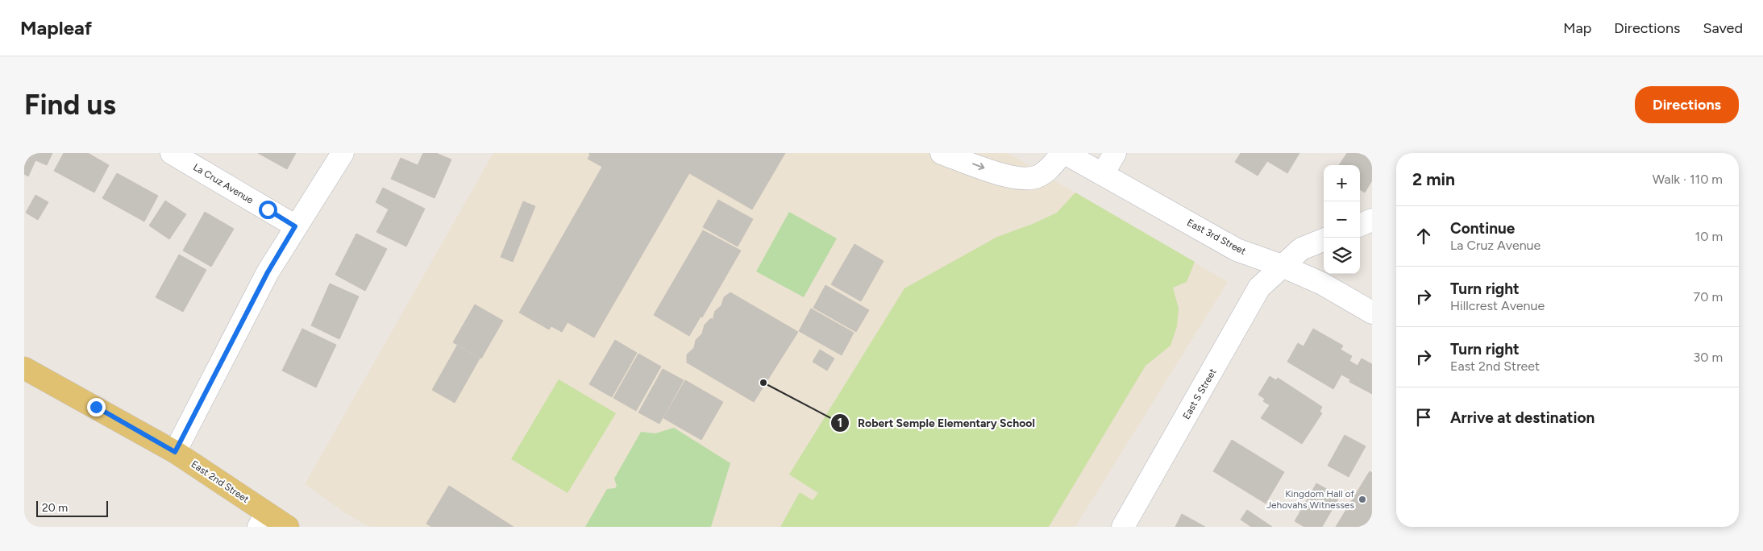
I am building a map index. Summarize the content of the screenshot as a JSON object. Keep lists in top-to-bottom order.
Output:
{
  "streets": {
    "main road": ["East 2nd Street"],
    "street": ["La Cruz Avenue", "East 3rd Street", "East S Street"]
  },
  "crossings": [
    ["East 3rd Street", "East S Street"]
  ],
  "places": ["Robert Semple Elementary School", "Kingdom Hall of Jehovahs Witnesses"],
  "scale_bar": "20 m",
  "page": {
    "header": "Mapleaf",
    "nav": ["Map", "Directions", "Saved"],
    "buttons": "Directions",
    "title": "Find us",
    "heading": ["2 min", "Walk · 110 m"],
    "map_buttons": ["+", "−"],
    "list": [
      ["Continue", "La Cruz Avenue", "10 m"],
      ["Turn right", "Hillcrest Avenue", "70 m"],
      ["Turn right", "East 2nd Street", "30 m"],
      "Arrive at destination"
    ],
    "scale": "20 m"
  }
}
